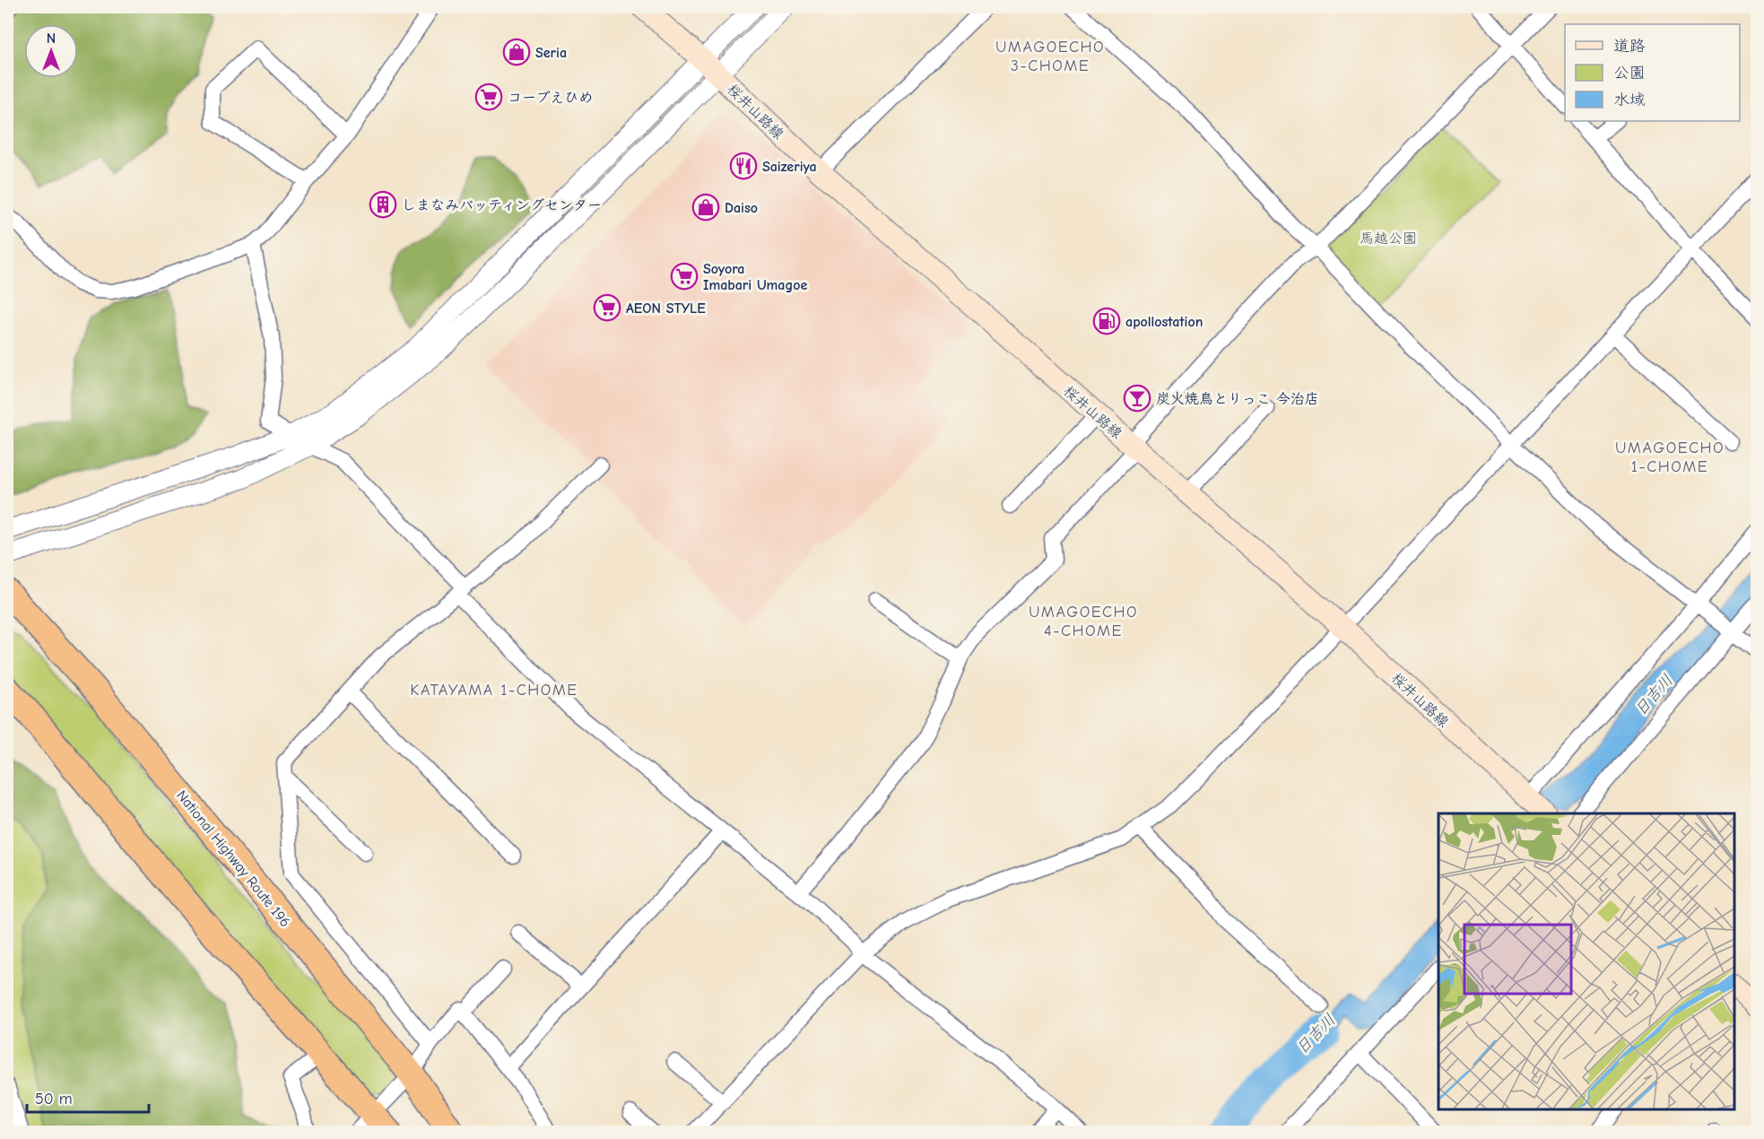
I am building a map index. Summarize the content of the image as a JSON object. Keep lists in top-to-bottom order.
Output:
{
  "streets": {
    "highway": ["National Highway Route 196"],
    "main road": ["桜井山路線"]
  },
  "districts": [
    "UMAGOECHO 3-CHOME",
    "UMAGOECHO 1-CHOME",
    "UMAGOECHO 4-CHOME",
    "KATAYAMA 1-CHOME"
  ],
  "water": ["日吉川"],
  "parks": ["馬越公園"],
  "places": {
    "shop": ["Seria", "Daiso"],
    "supermarket": ["コープえひめ", "Soyora Imabari Umagoe", "AEON STYLE"],
    "restaurant": ["Saizeriya"],
    "building": ["しまなみバッティングセンター"],
    "fuel station": ["apollostation"],
    "bar": ["炭火焼鳥とりっこ 今治店"]
  },
  "legend": ["道路", "公園", "水域"],
  "scale_bar": "50 m",
  "north": "top"
}
